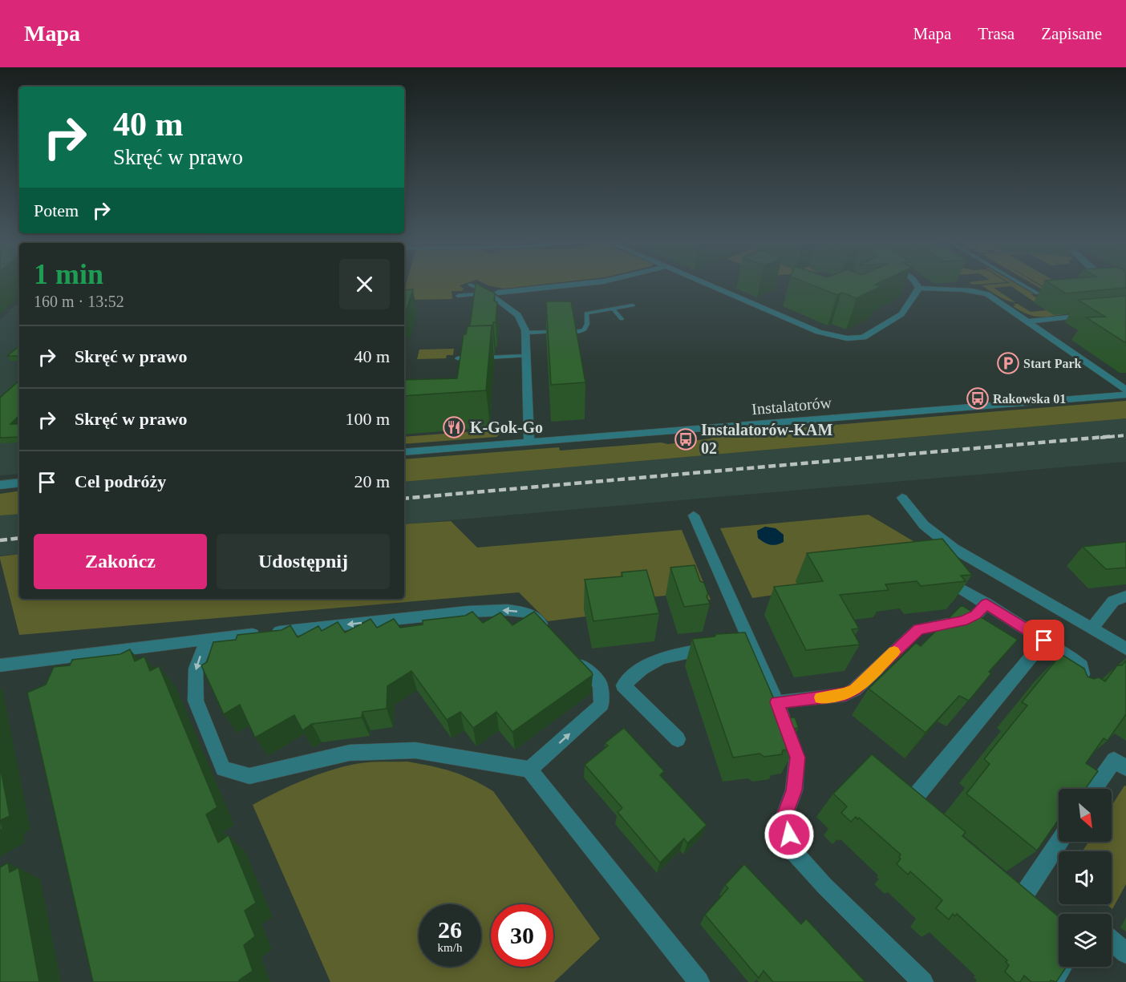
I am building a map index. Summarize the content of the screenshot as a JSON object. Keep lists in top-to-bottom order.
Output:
{
  "streets": {
    "street": ["Instalatorów"]
  },
  "places": {
    "parking": ["Start Park"],
    "bus stop": ["Rakowska 01", "Instalatorów-KAM 02"],
    "restaurant": ["K-Gok-Go"]
  },
  "north": "bottom right",
  "page": {
    "header": "Mapa",
    "nav": ["Mapa", "Trasa", "Zapisane"],
    "turn": ["40 m", "Skręć w prawo"],
    "then": "Potem",
    "heading": ["1 min", "160 m · 13:52"],
    "list": [
      {
        "name": "Skręć w prawo",
        "value": "40 m"
      },
      {
        "name": "Skręć w prawo",
        "value": "100 m"
      },
      {
        "name": "Cel podróży",
        "value": "20 m"
      }
    ],
    "buttons": ["Zakończ", "Udostępnij"],
    "speed": "26 km/h",
    "limit": "30"
  }
}
